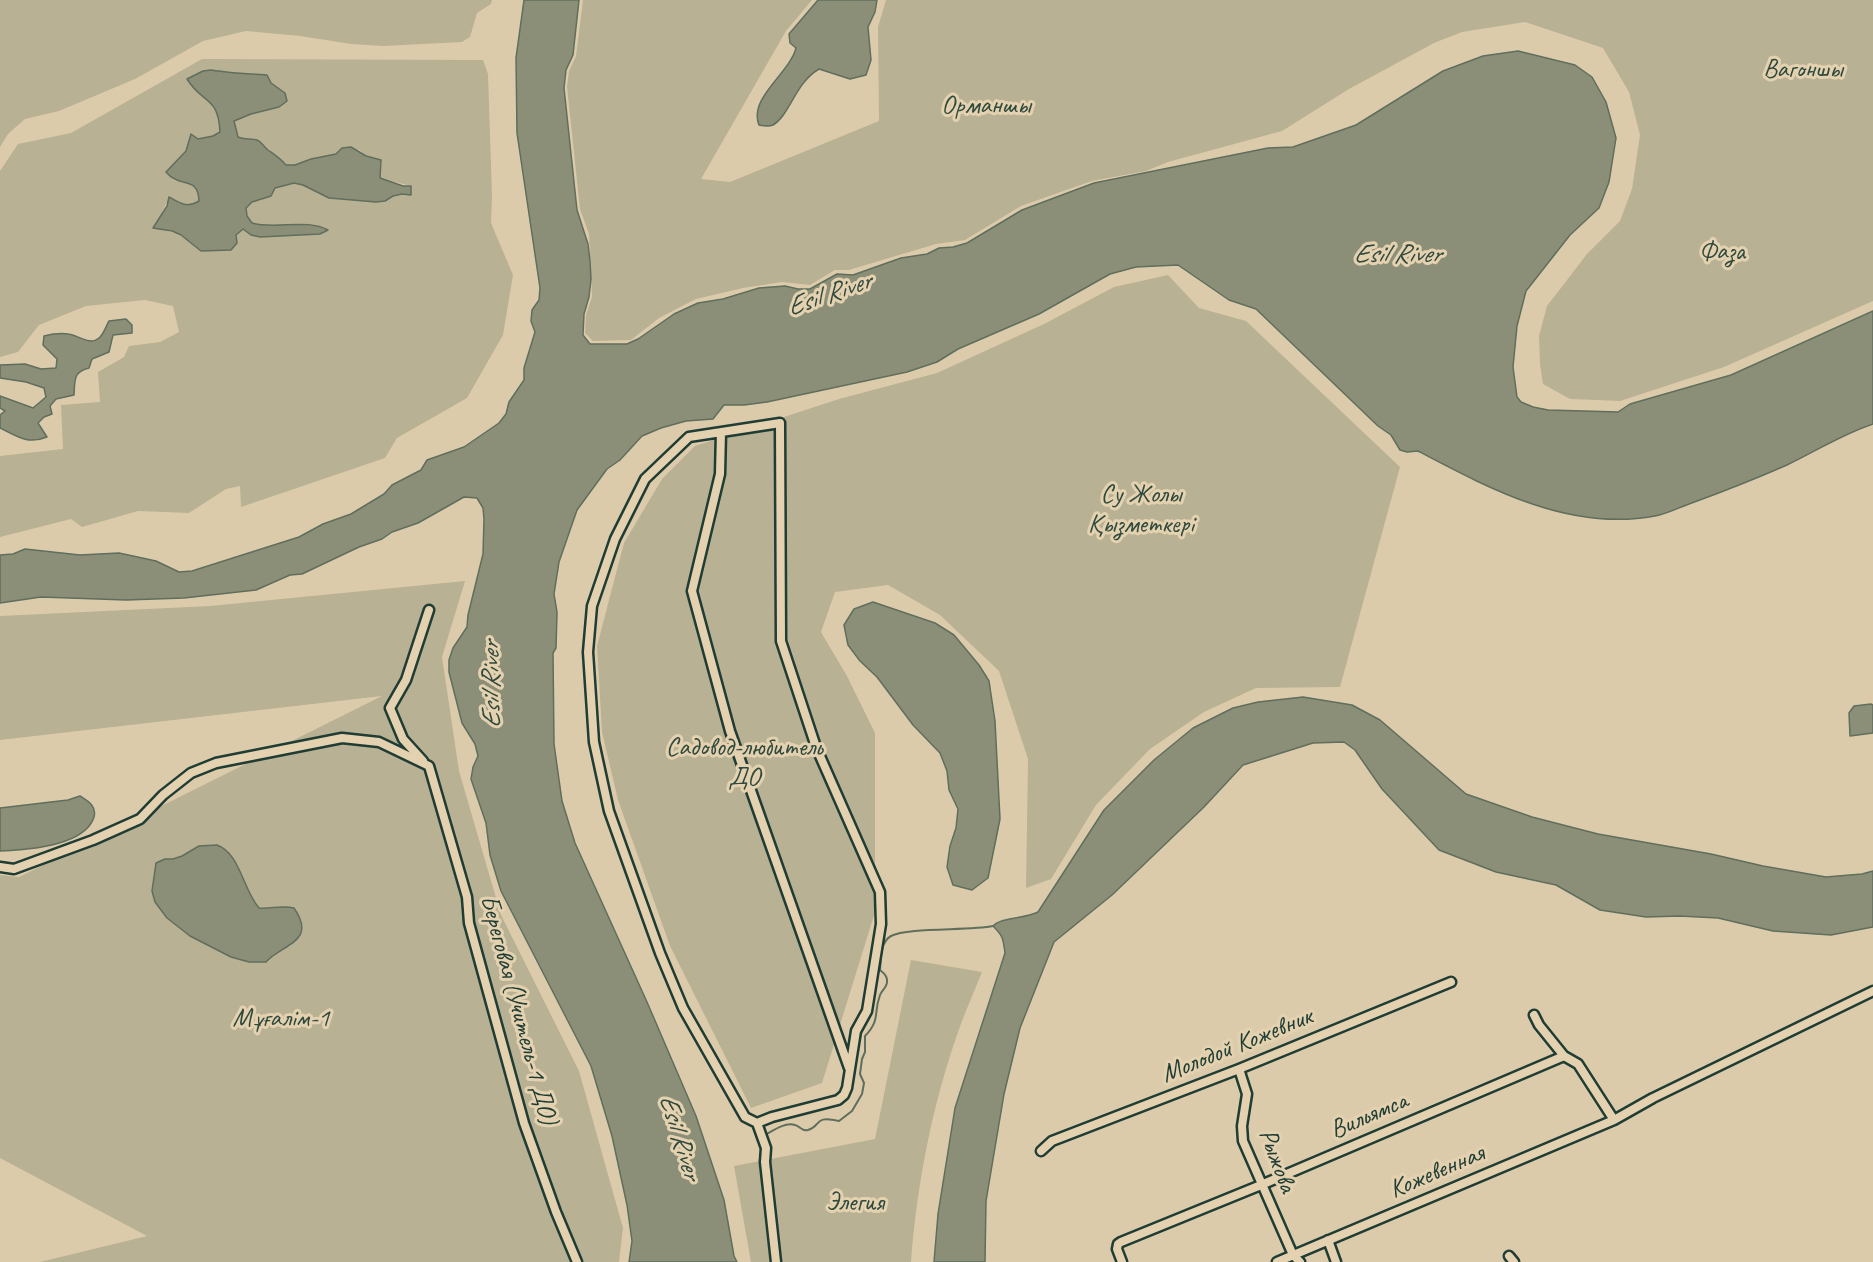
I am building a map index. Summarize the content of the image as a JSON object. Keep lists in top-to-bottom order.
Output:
{
  "streets": {
    "street": [
      "Береговая (Учитель-1 ДО)",
      "Молодой Кожевник",
      "Вильямса",
      "Рыжова",
      "Кожевенная"
    ]
  },
  "crossings": [
    ["Молодой Кожевник", "Рыжова"],
    ["Вильямса", "Рыжова"],
    ["Рыжова", "Кожевенная"]
  ],
  "water": ["Esil River"],
  "parks": [
    "Вагоншы",
    "Орманшы",
    "Фаза",
    "Су Жолы Қызметкері",
    "Садовод-любитель ДО",
    "Мұғалім-1",
    "Элегия"
  ]
}
